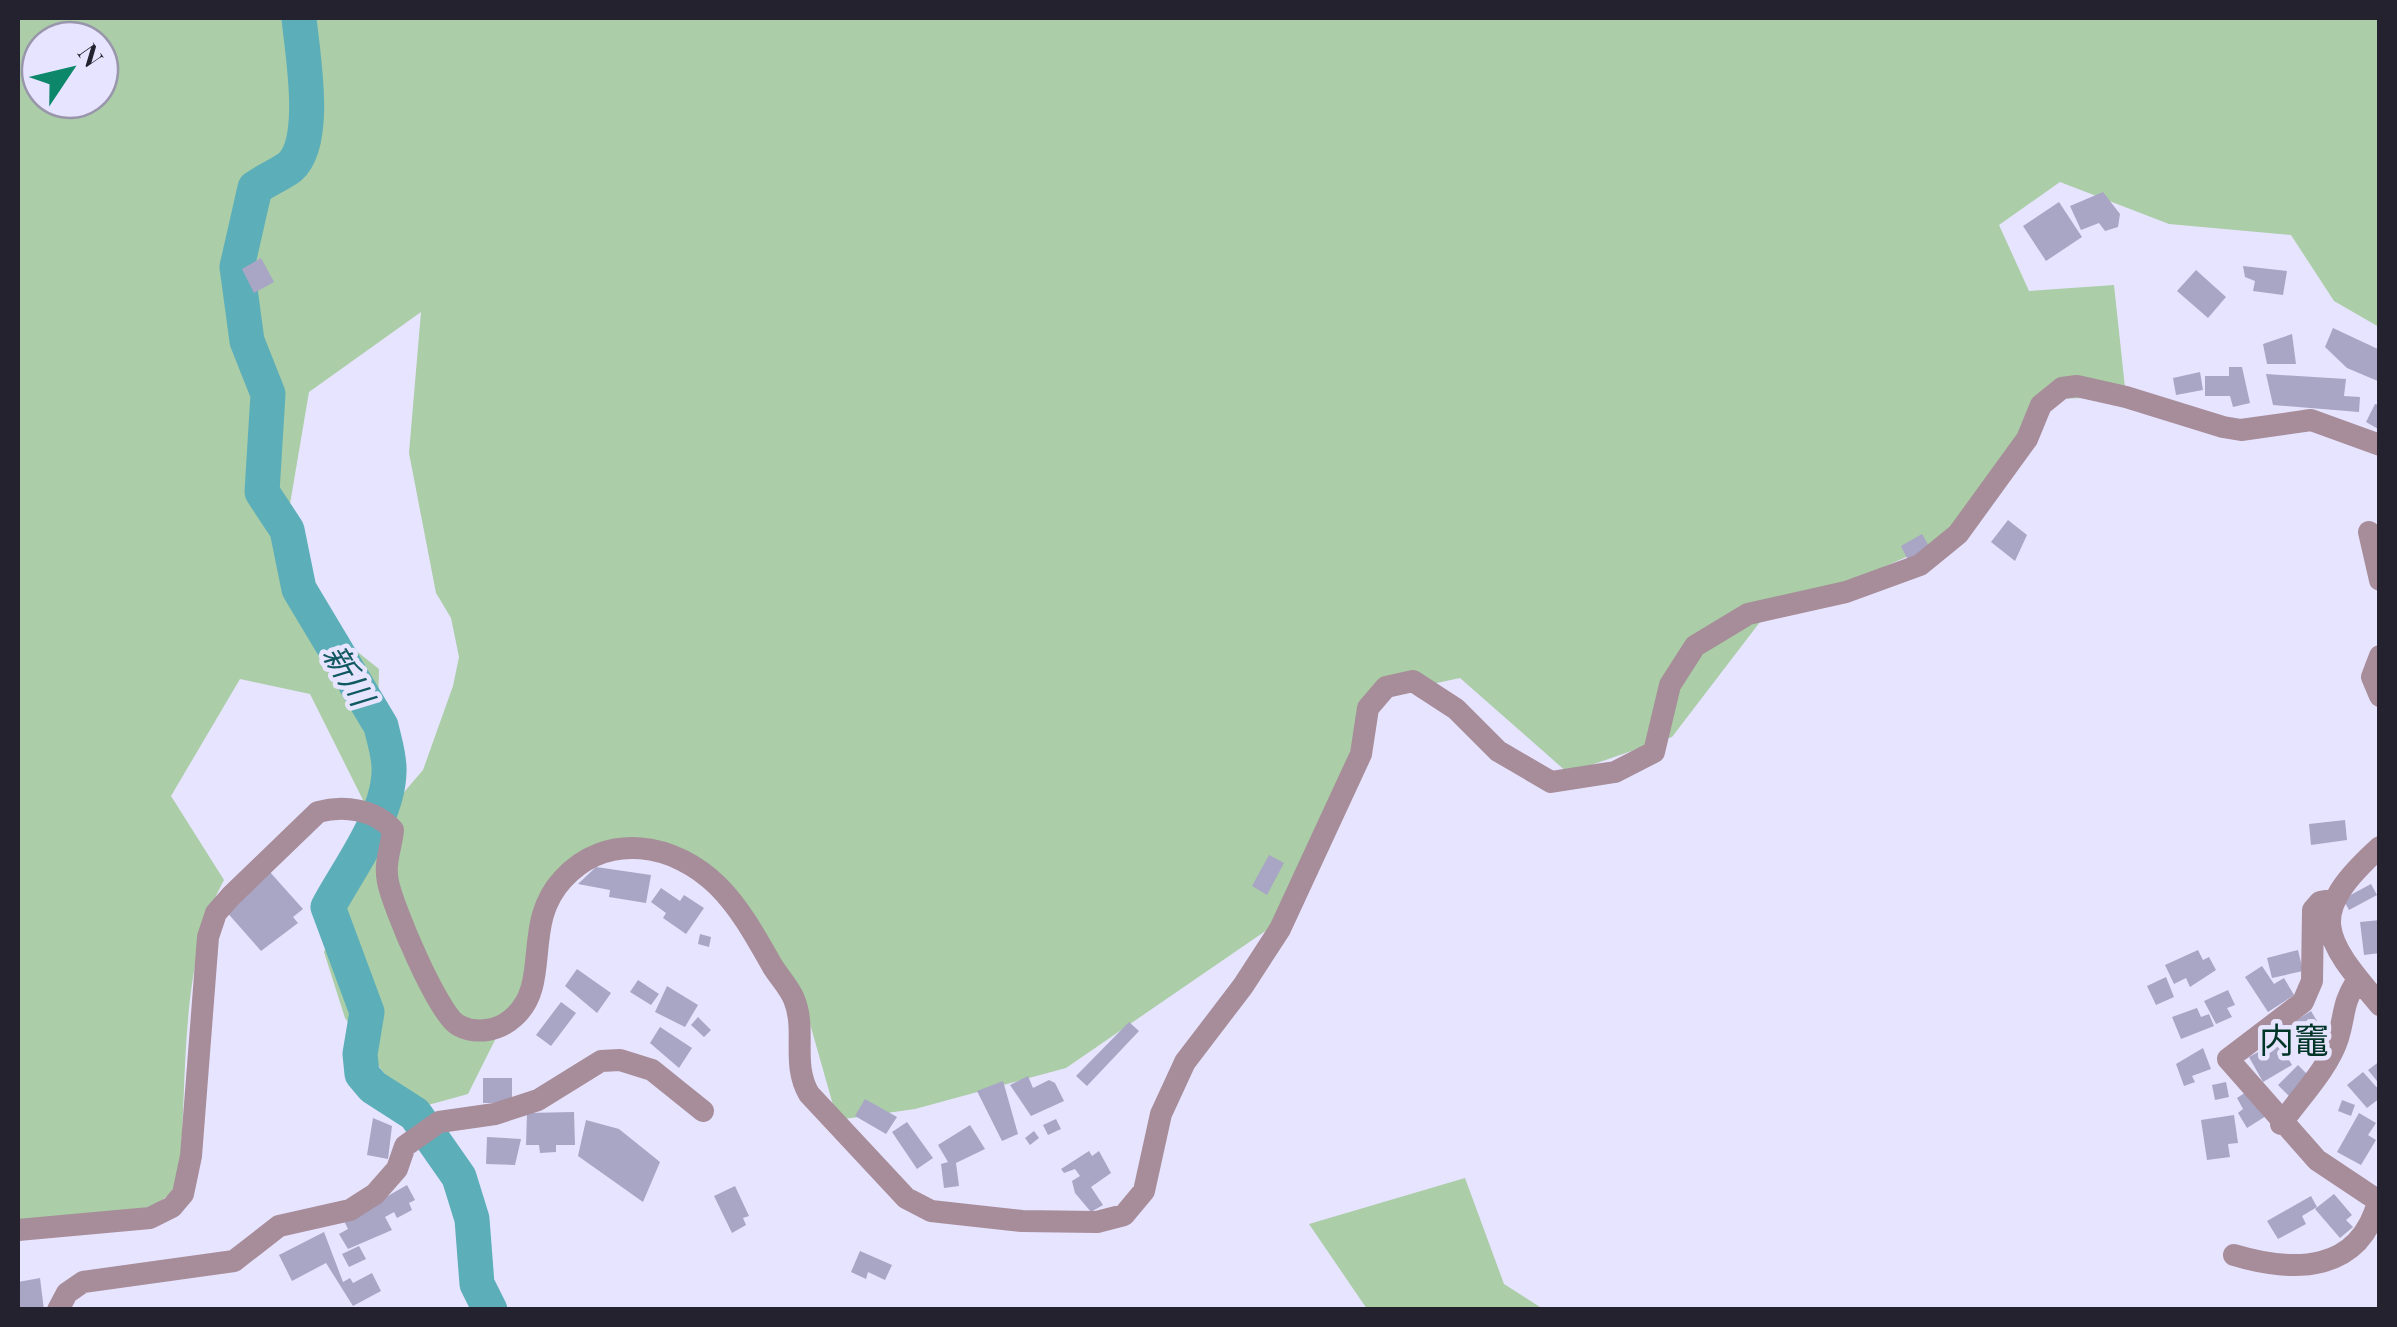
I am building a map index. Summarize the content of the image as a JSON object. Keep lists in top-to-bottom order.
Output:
{
  "districts": ["内竈"],
  "water": ["新川"],
  "north": "top right"
}
